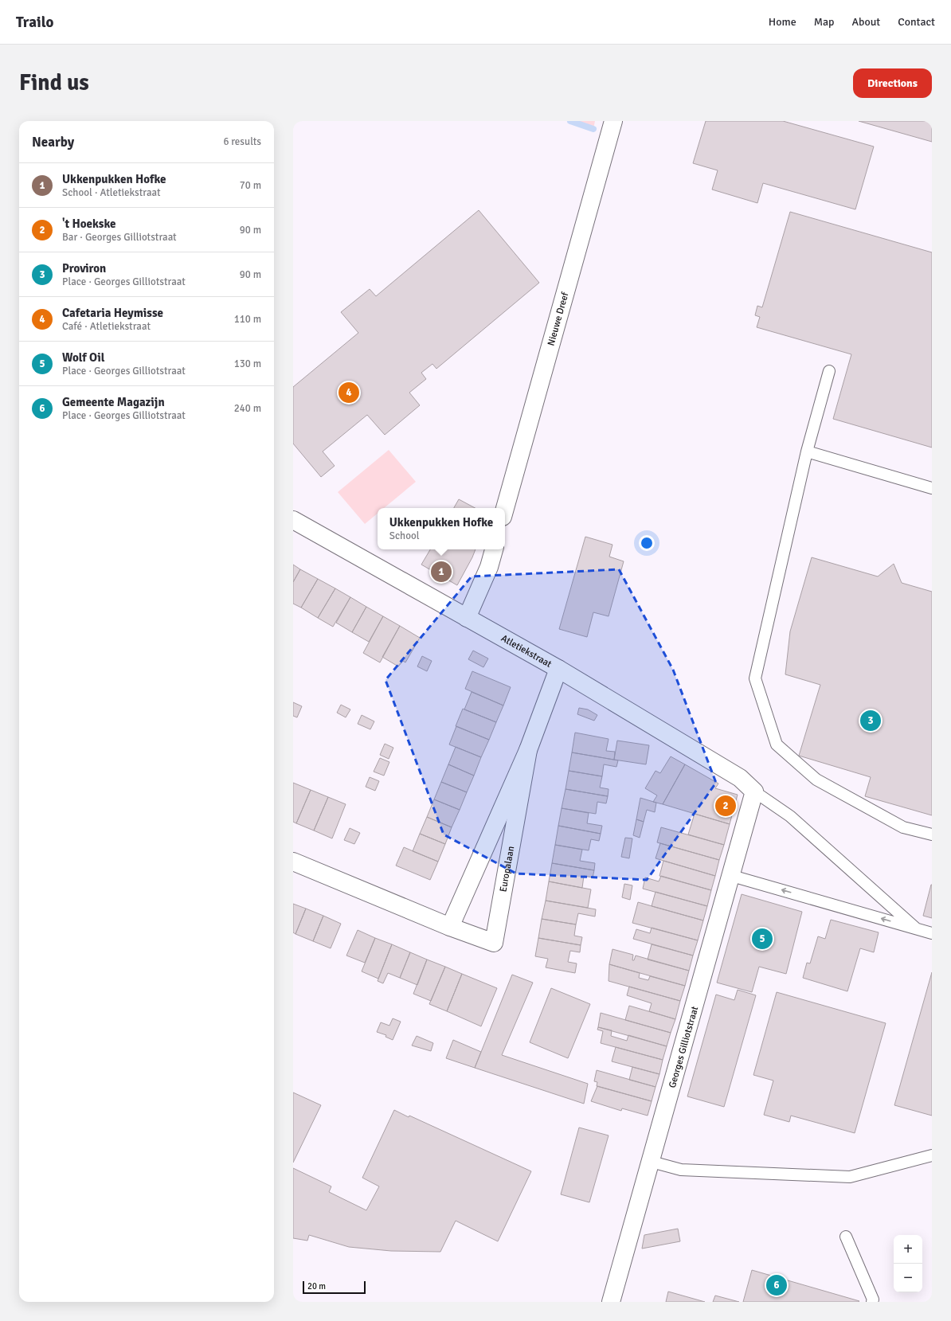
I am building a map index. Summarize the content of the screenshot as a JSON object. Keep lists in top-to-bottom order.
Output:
{
  "streets": {
    "street": [
      "Nieuwe Dreef",
      "Atletiekstraat",
      "Europalaan",
      "Georges Gilliotstraat"
    ]
  },
  "crossings": [
    ["Atletiekstraat", "Europalaan"],
    ["Atletiekstraat", "Georges Gilliotstraat"]
  ],
  "scale_bar": "20 m",
  "page": {
    "header": "Trailo",
    "nav": [
      "Home",
      "Map",
      "About",
      "Contact"
    ],
    "buttons": "Directions",
    "title": "Find us",
    "heading": ["Nearby", "6 results"],
    "list": [
      {
        "mark": "1",
        "name": "Ukkenpukken Hofke",
        "note": "School · Atletiekstraat",
        "value": "70 m"
      },
      {
        "mark": "2",
        "name": "'t Hoekske",
        "note": "Bar · Georges Gilliotstraat",
        "value": "90 m"
      },
      {
        "mark": "3",
        "name": "Proviron",
        "note": "Place · Georges Gilliotstraat",
        "value": "90 m"
      },
      {
        "mark": "4",
        "name": "Cafetaria Heymisse",
        "note": "Café · Atletiekstraat",
        "value": "110 m"
      },
      {
        "mark": "5",
        "name": "Wolf Oil",
        "note": "Place · Georges Gilliotstraat",
        "value": "130 m"
      },
      {
        "mark": "6",
        "name": "Gemeente Magazijn",
        "note": "Place · Georges Gilliotstraat",
        "value": "240 m"
      }
    ],
    "pins": [
      "4",
      "1",
      "3",
      "2",
      "5",
      "6"
    ],
    "popup": ["Ukkenpukken Hofke", "School"],
    "map_buttons": ["+", "−"],
    "scale": "20 m"
  }
}
